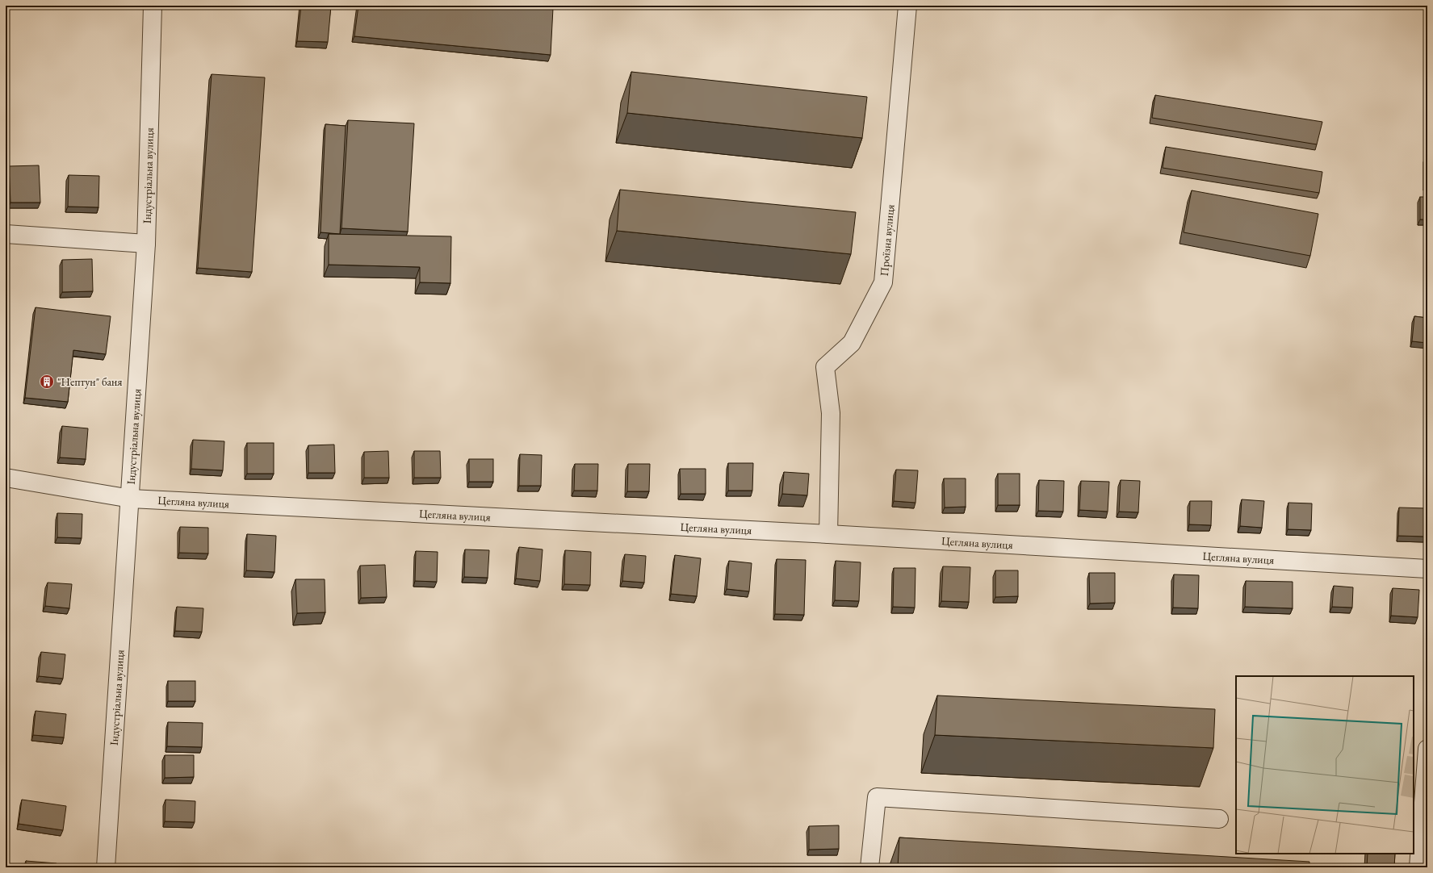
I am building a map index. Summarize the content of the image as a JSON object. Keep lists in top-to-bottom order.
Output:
{
  "streets": {
    "street": ["Індустріальна вулиця", "Проїзна вулиця", "Цегляна вулиця"]
  },
  "crossings": [
    ["Індустріальна вулиця", "Цегляна вулиця"],
    ["Проїзна вулиця", "Цегляна вулиця"]
  ],
  "places": {
    "building": ["\"Нептун\" баня"]
  }
}
